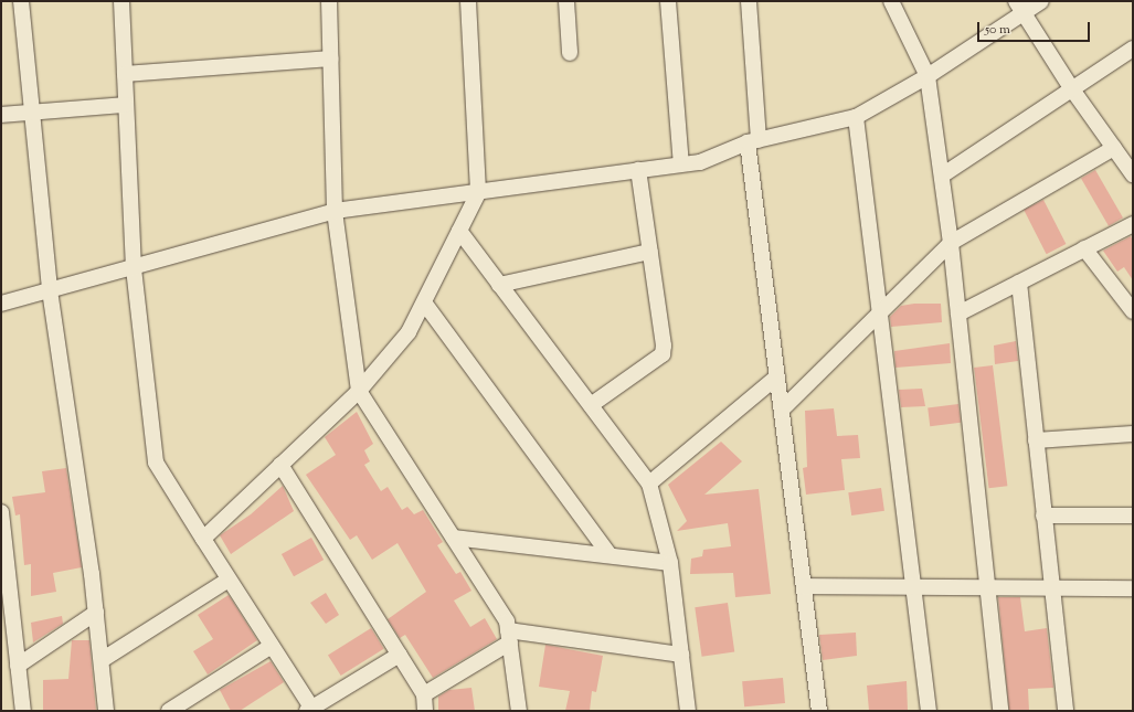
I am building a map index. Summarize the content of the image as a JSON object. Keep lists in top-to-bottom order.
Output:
{
  "scale_bar": "50 m"
}
